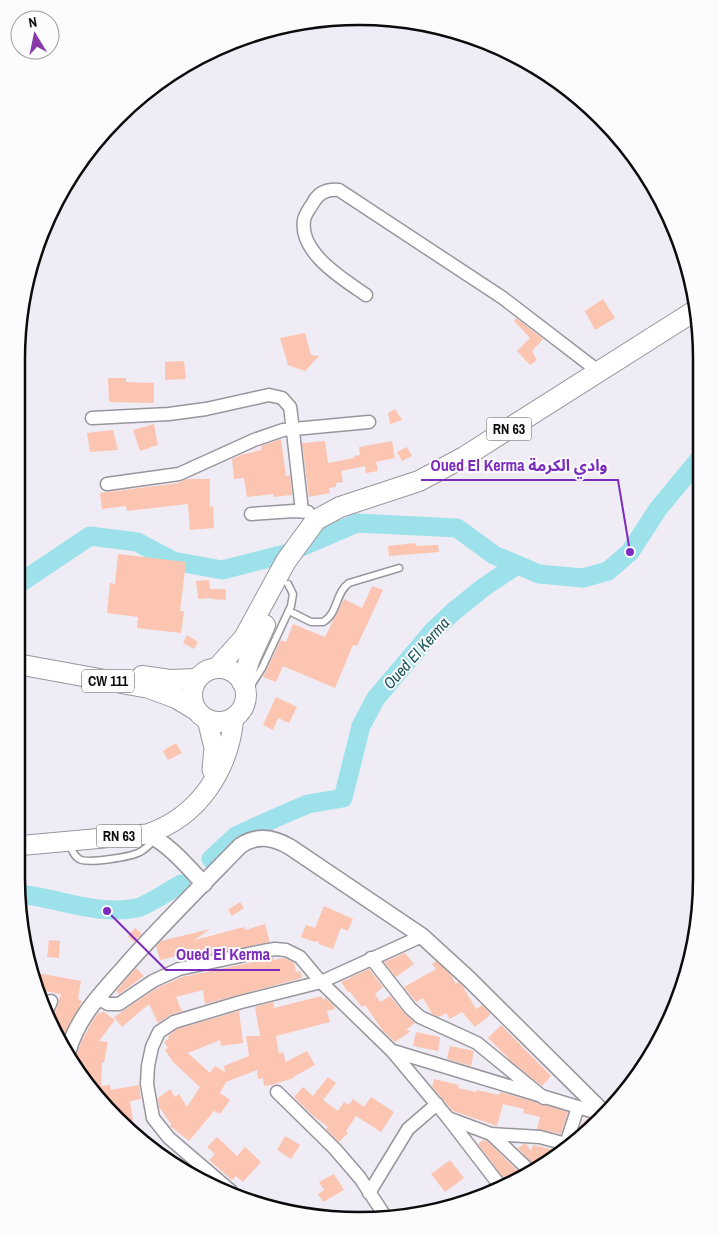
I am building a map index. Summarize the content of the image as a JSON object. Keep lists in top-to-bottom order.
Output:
{
  "streets": {
    "highway": ["RN 63", "CW 111"]
  },
  "crossings": [
    ["RN 63", "CW 111"]
  ],
  "water": ["Oued El Kerma"],
  "places": ["Oued El Kerma وادي الكرمة", "Oued El Kerma"],
  "north": "top"
}
